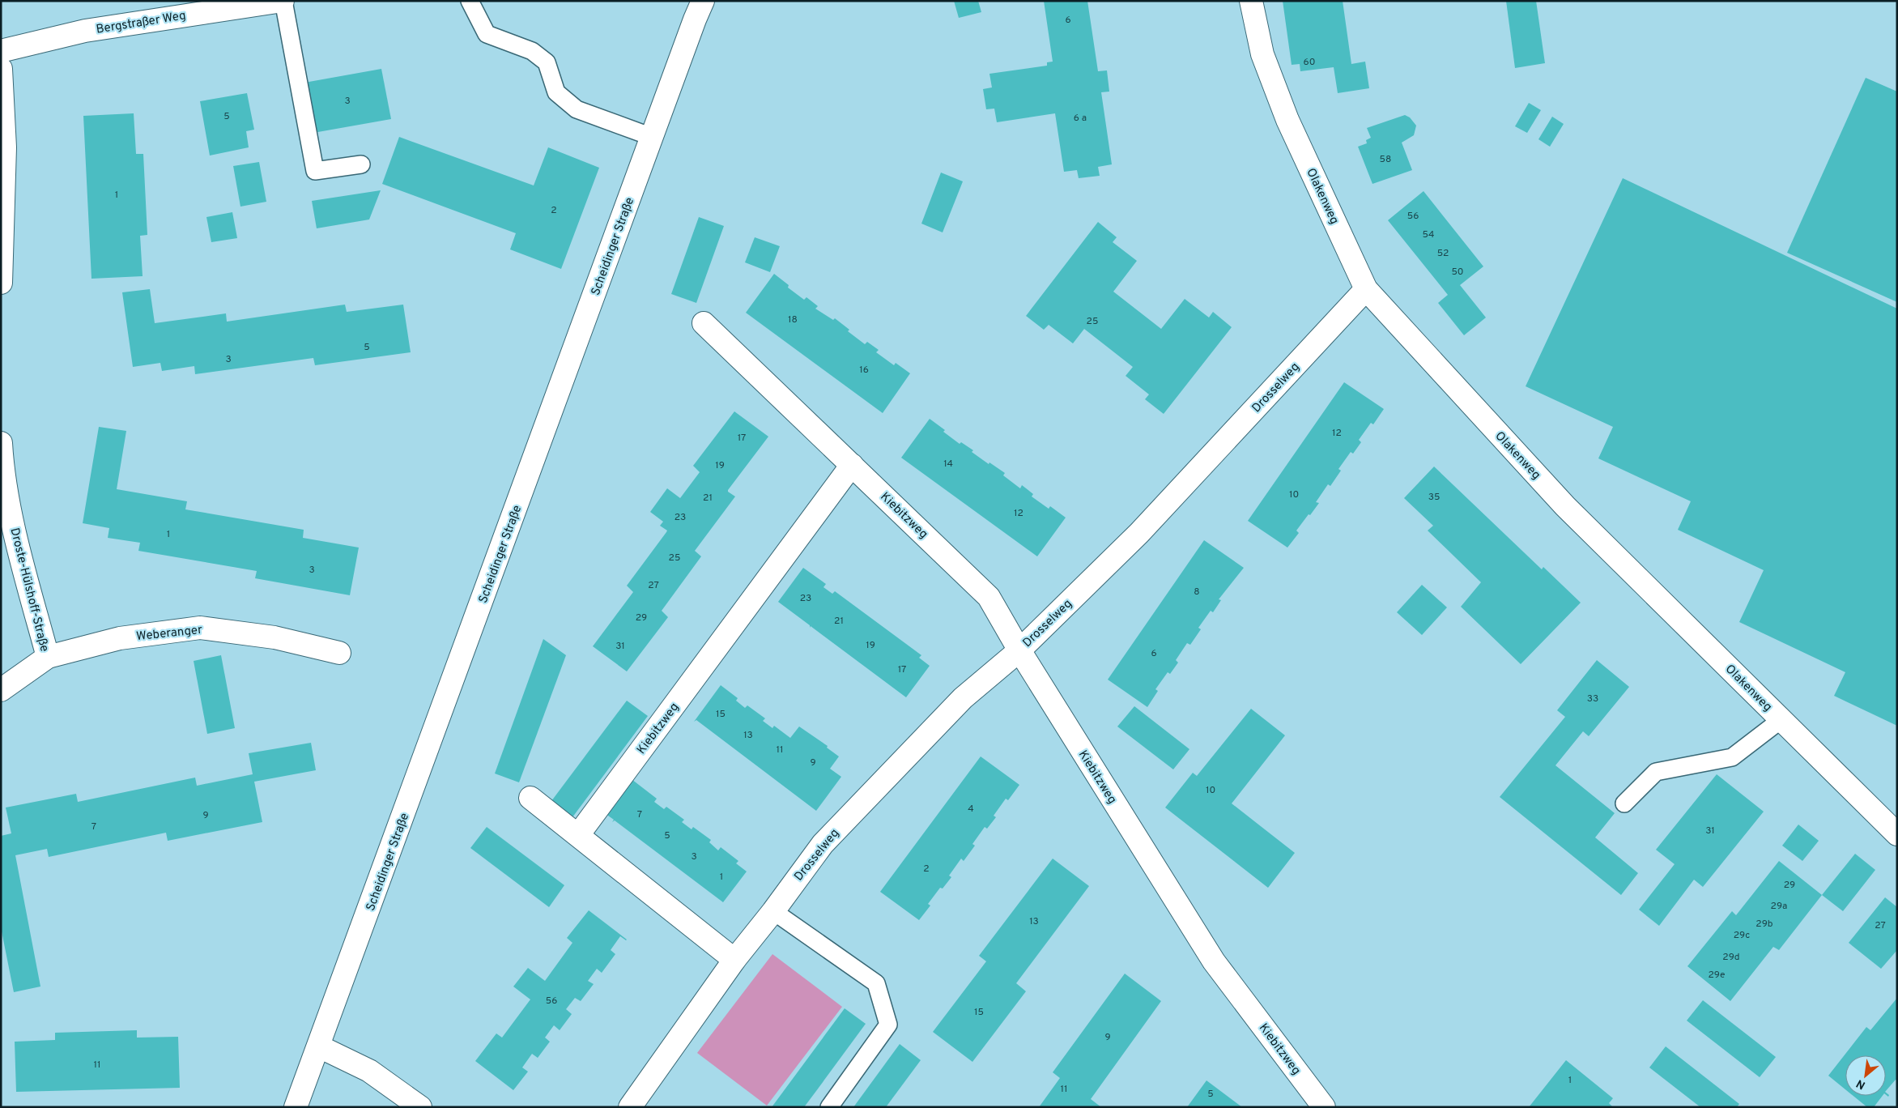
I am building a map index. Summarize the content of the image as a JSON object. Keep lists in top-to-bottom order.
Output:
{
  "streets": {
    "street": [
      "Bergstraßer Weg",
      "Olakenweg",
      "Scheidinger Straße",
      "Drosselweg",
      "Kiebitzweg",
      "Droste-Hülshoff-Straße",
      "Weberanger"
    ]
  },
  "crossings": [
    ["Olakenweg", "Drosselweg"],
    ["Drosselweg", "Kiebitzweg"],
    ["Droste-Hülshoff-Straße", "Weberanger"]
  ],
  "house_numbers": [
    "6",
    "60",
    "3",
    "5",
    "6 a",
    "58",
    "1",
    "2",
    "56",
    "54",
    "52",
    "50",
    "18",
    "25",
    "5",
    "3",
    "16",
    "12",
    "17",
    "14",
    "19",
    "10",
    "35",
    "21",
    "12",
    "23",
    "1",
    "25",
    "3",
    "27",
    "8",
    "23",
    "29",
    "21",
    "19",
    "31",
    "6",
    "17",
    "33",
    "15",
    "13",
    "11",
    "9",
    "10",
    "4",
    "7",
    "9",
    "7",
    "31",
    "5",
    "3",
    "2",
    "1",
    "29",
    "29a",
    "13",
    "29b",
    "27",
    "29c",
    "29d",
    "29e",
    "56",
    "15",
    "9",
    "11",
    "1",
    "11",
    "5"
  ],
  "north": "bottom left"
}
